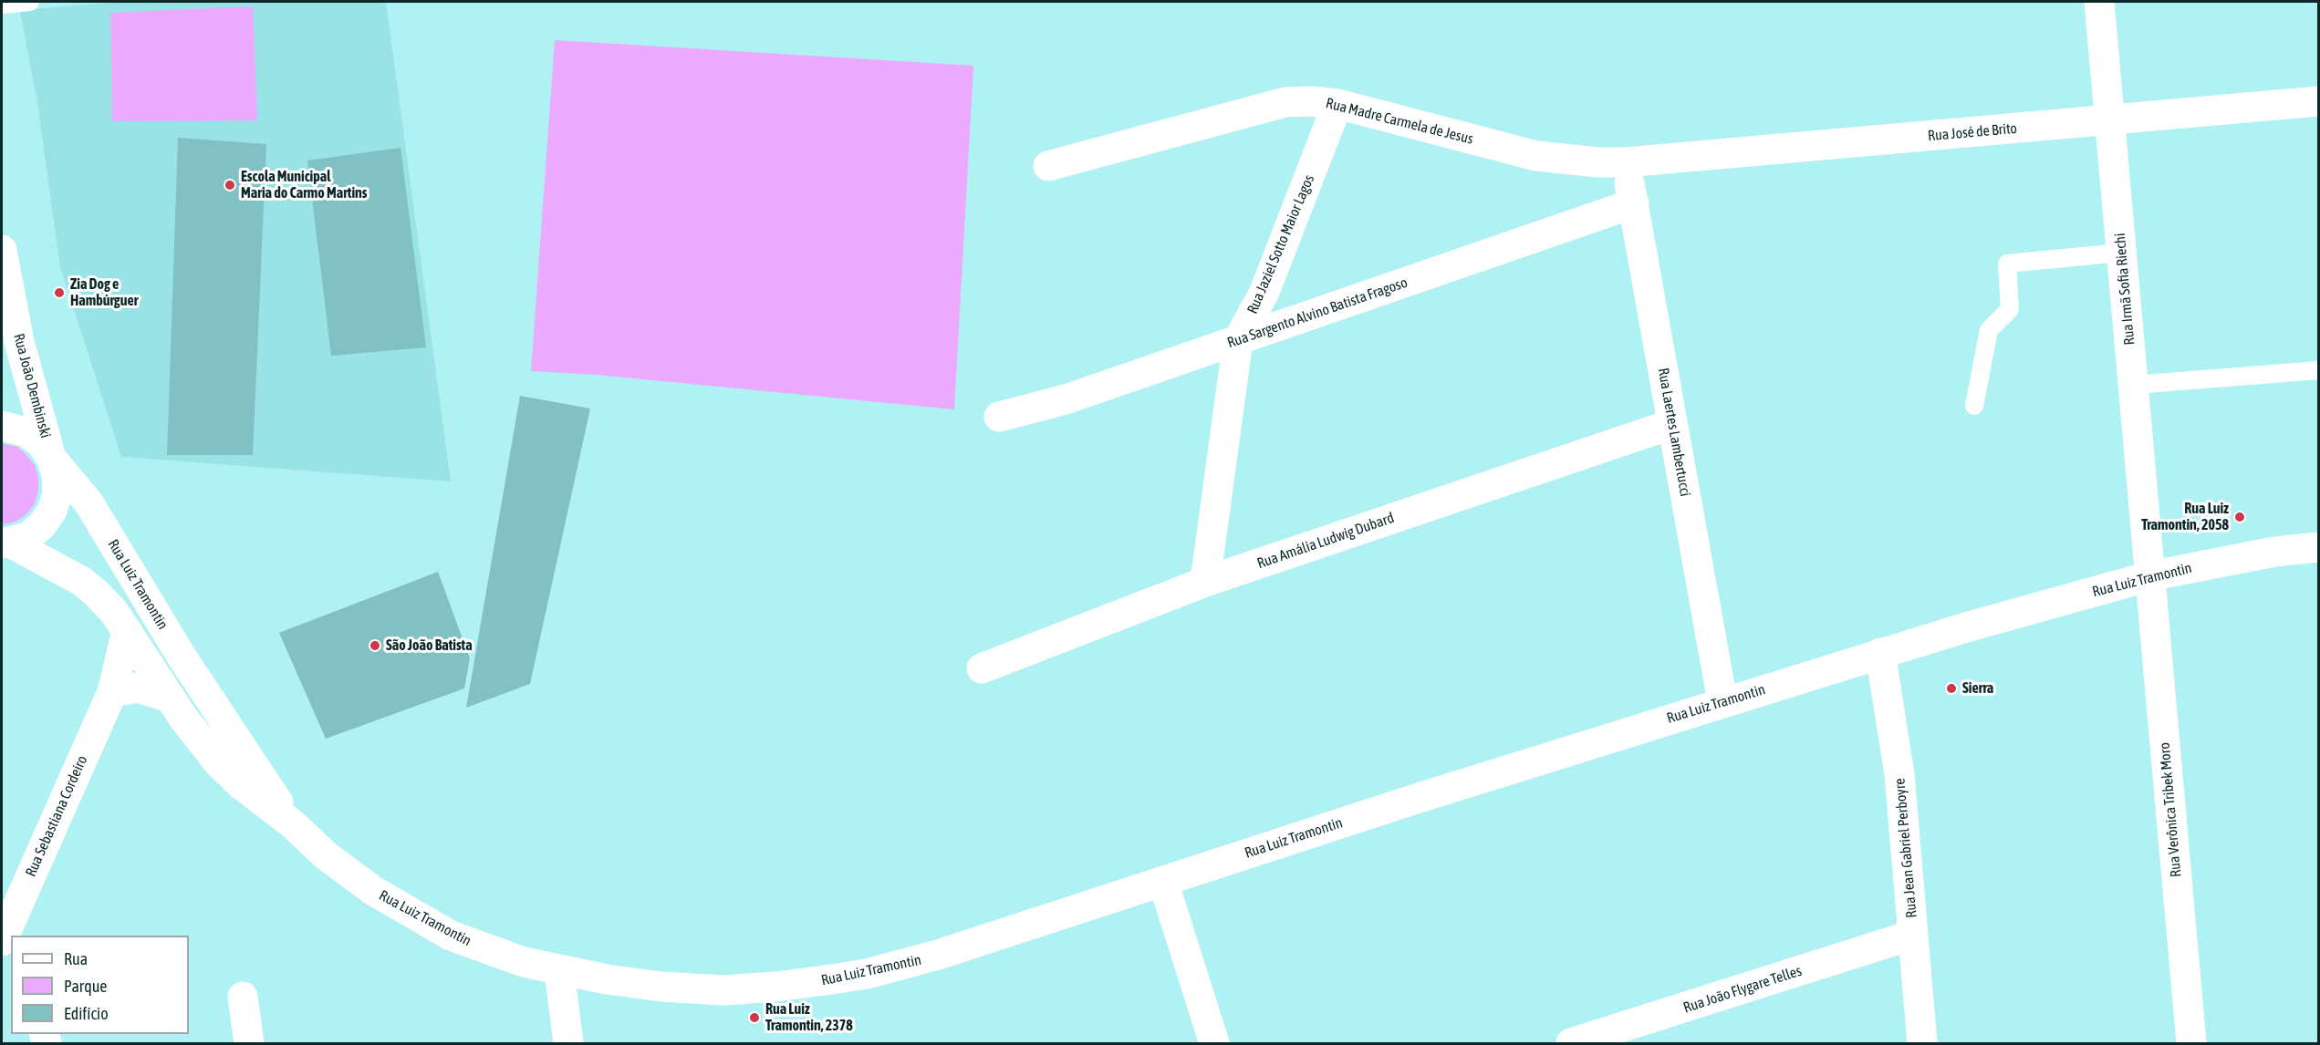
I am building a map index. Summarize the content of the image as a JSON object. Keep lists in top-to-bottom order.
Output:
{
  "streets": {
    "street": [
      "Rua Madre Carmela de Jesus",
      "Rua José de Brito",
      "Rua Jaziel Sotto Maior Lagos",
      "Rua Irmã Sofia Riechi",
      "Rua Sargento Alvino Batista Fragoso",
      "Rua João Dembinski",
      "Rua Laertes Lambertucci",
      "Rua Amália Ludwig Dubard",
      "Rua Luiz Tramontin",
      "Rua Verônica Tribek Moro",
      "Rua Sebastiana Cordeiro",
      "Rua Jean Gabriel Perboyre",
      "Rua João Flygare Telles"
    ]
  },
  "crossings": [
    ["Rua Madre Carmela de Jesus", "Rua José de Brito"],
    ["Rua Madre Carmela de Jesus", "Rua Jaziel Sotto Maior Lagos"],
    ["Rua Madre Carmela de Jesus", "Rua Laertes Lambertucci"],
    ["Rua José de Brito", "Rua Irmã Sofia Riechi"],
    ["Rua José de Brito", "Rua Laertes Lambertucci"],
    ["Rua Jaziel Sotto Maior Lagos", "Rua Sargento Alvino Batista Fragoso"],
    ["Rua Jaziel Sotto Maior Lagos", "Rua Amália Ludwig Dubard"],
    ["Rua Irmã Sofia Riechi", "Rua Luiz Tramontin"],
    ["Rua Irmã Sofia Riechi", "Rua Verônica Tribek Moro"],
    ["Rua Sargento Alvino Batista Fragoso", "Rua Laertes Lambertucci"],
    ["Rua João Dembinski", "Rua Luiz Tramontin"],
    ["Rua Laertes Lambertucci", "Rua Amália Ludwig Dubard"],
    ["Rua Laertes Lambertucci", "Rua Luiz Tramontin"],
    ["Rua Luiz Tramontin", "Rua Verônica Tribek Moro"],
    ["Rua Luiz Tramontin", "Rua Sebastiana Cordeiro"],
    ["Rua Luiz Tramontin", "Rua Jean Gabriel Perboyre"],
    ["Rua Jean Gabriel Perboyre", "Rua João Flygare Telles"]
  ],
  "places": [
    "Escola Municipal Maria do Carmo Martins",
    "Zia Dog e Hambúrguer",
    "Rua Luiz Tramontin, 2058",
    "São João Batista",
    "Sierra",
    "Rua Luiz Tramontin, 2378"
  ],
  "legend": ["Rua", "Parque", "Edifício"]
}
